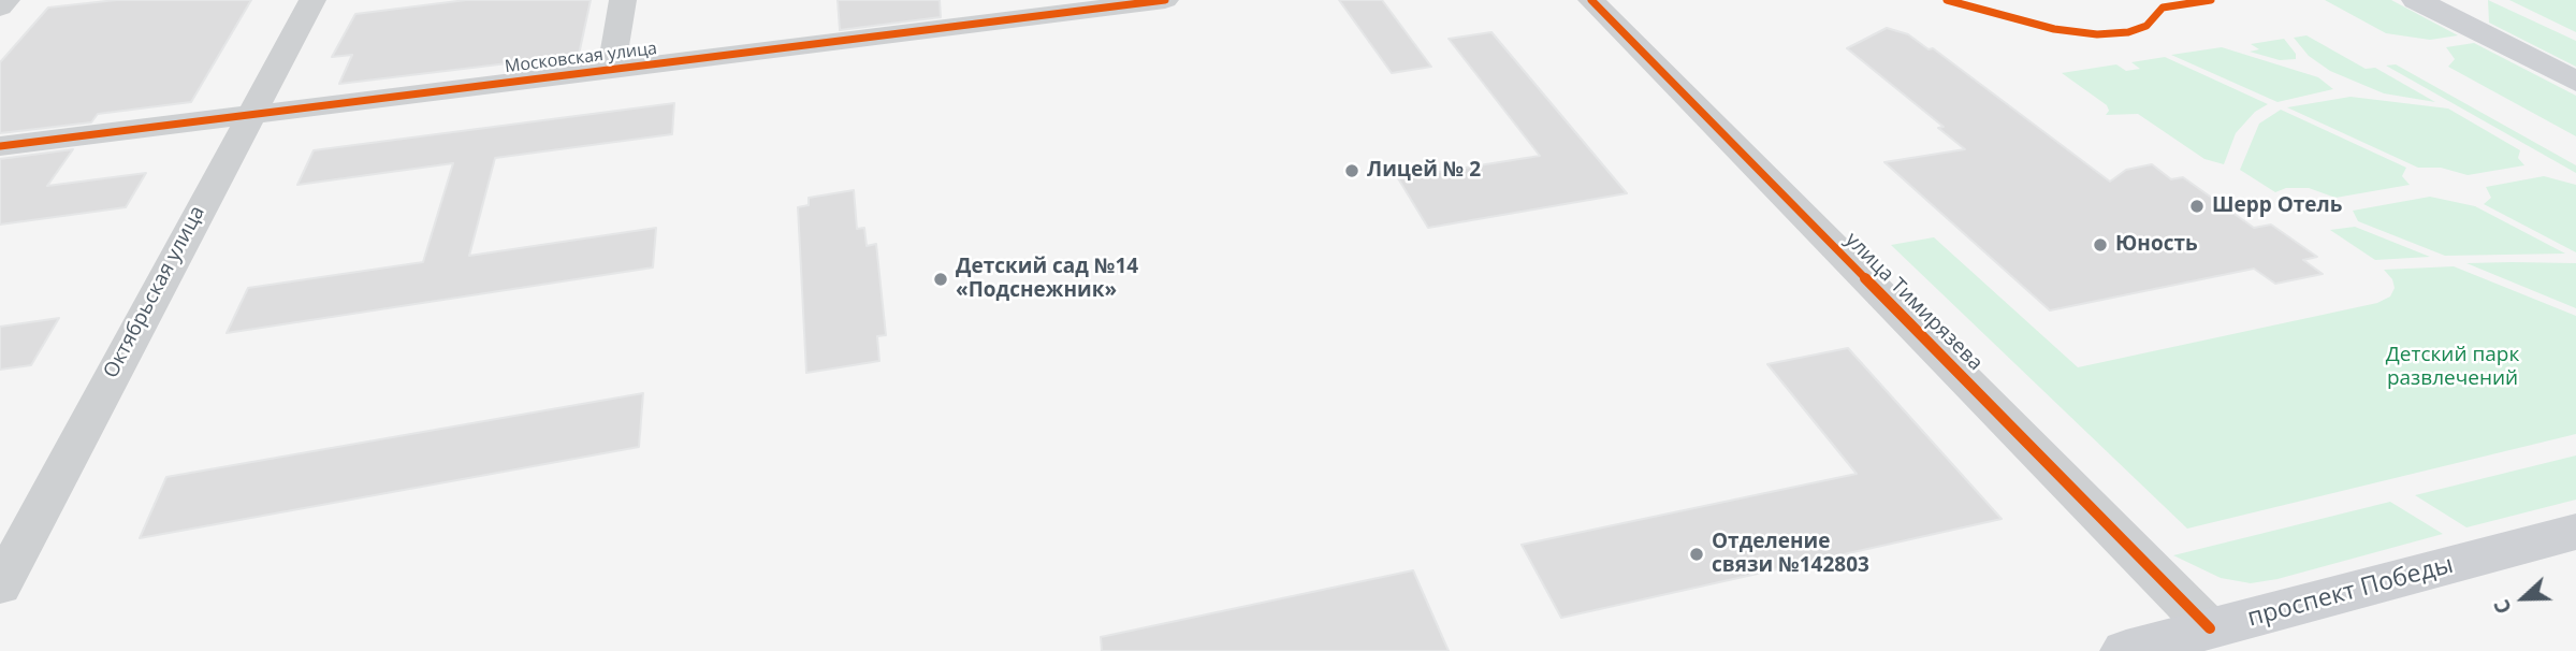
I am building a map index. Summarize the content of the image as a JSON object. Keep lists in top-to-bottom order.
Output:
{
  "streets": {
    "main road": ["проспект Победы"],
    "street": ["Московская улица", "Октябрьская улица", "улица Тимирязева"]
  },
  "crossings": [
    ["Московская улица", "Октябрьская улица"],
    ["улица Тимирязева", "проспект Победы"]
  ],
  "parks": ["Детский парк развлечений"],
  "places": [
    "Лицей № 2",
    "Шерр Отель",
    "Юность",
    "Детский сад №14 «Подснежник»",
    "Отделение связи №142803"
  ],
  "north": "left"
}
